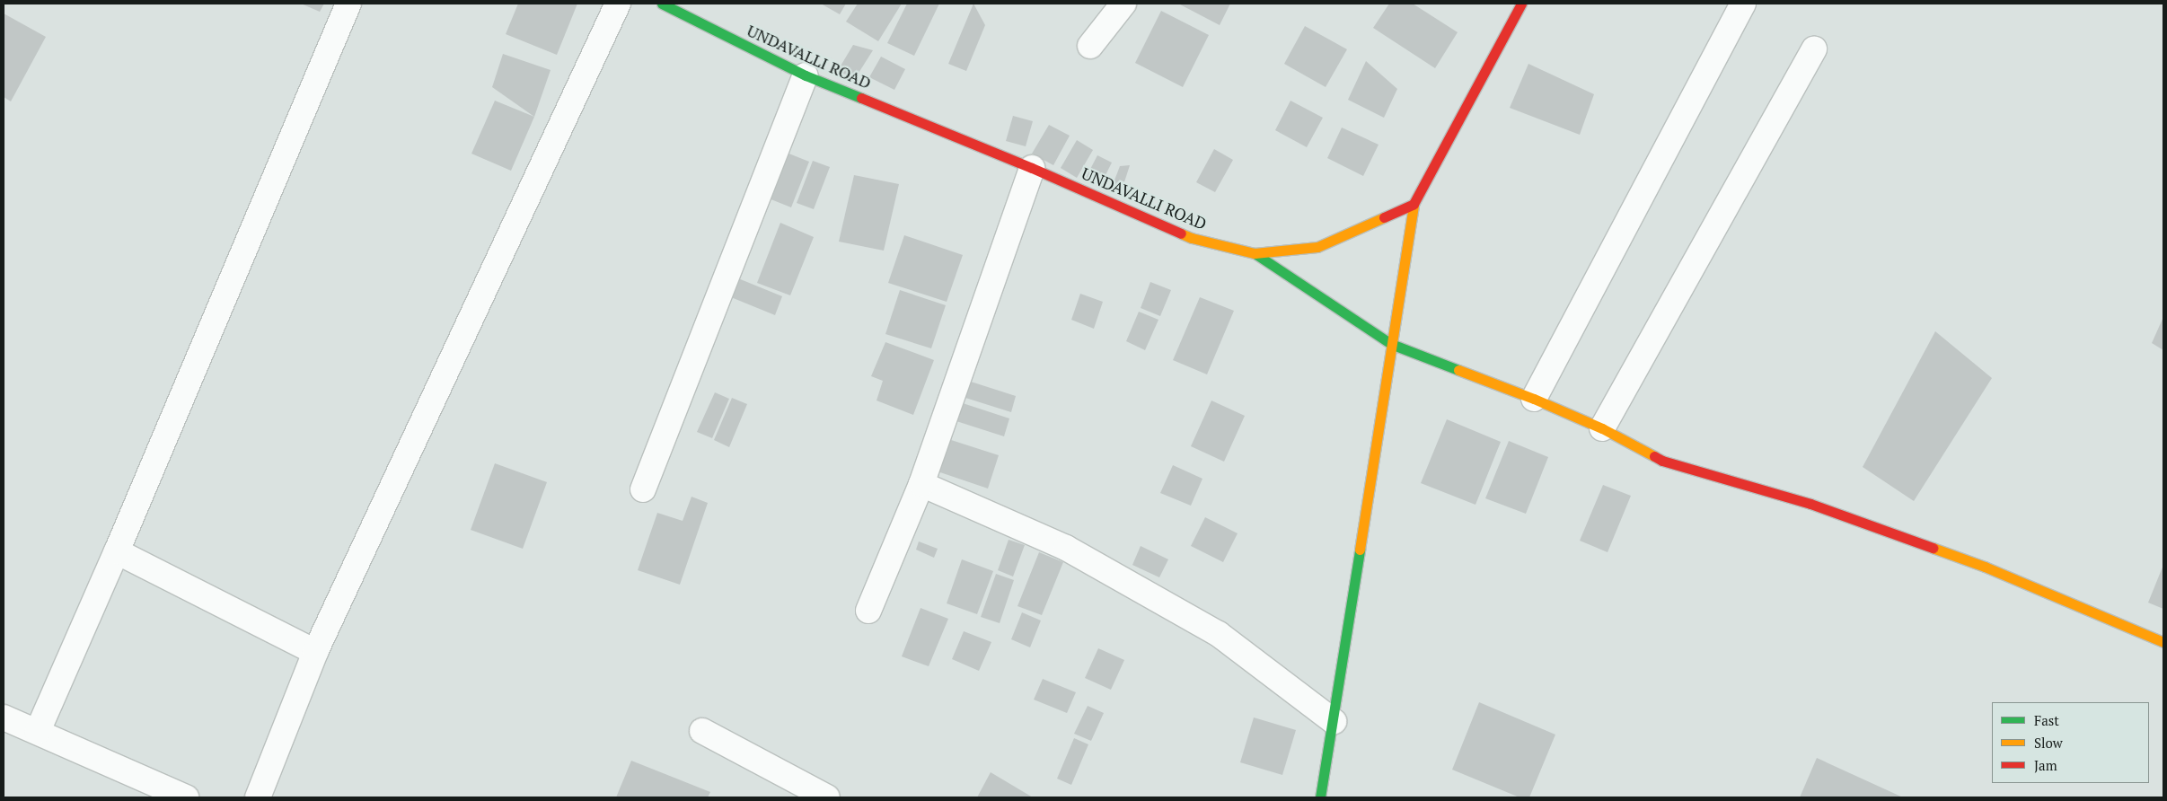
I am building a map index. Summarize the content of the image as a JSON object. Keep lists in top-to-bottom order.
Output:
{
  "streets": {
    "street": ["UNDAVALLI ROAD"]
  },
  "legend": ["Fast", "Slow", "Jam"]
}
